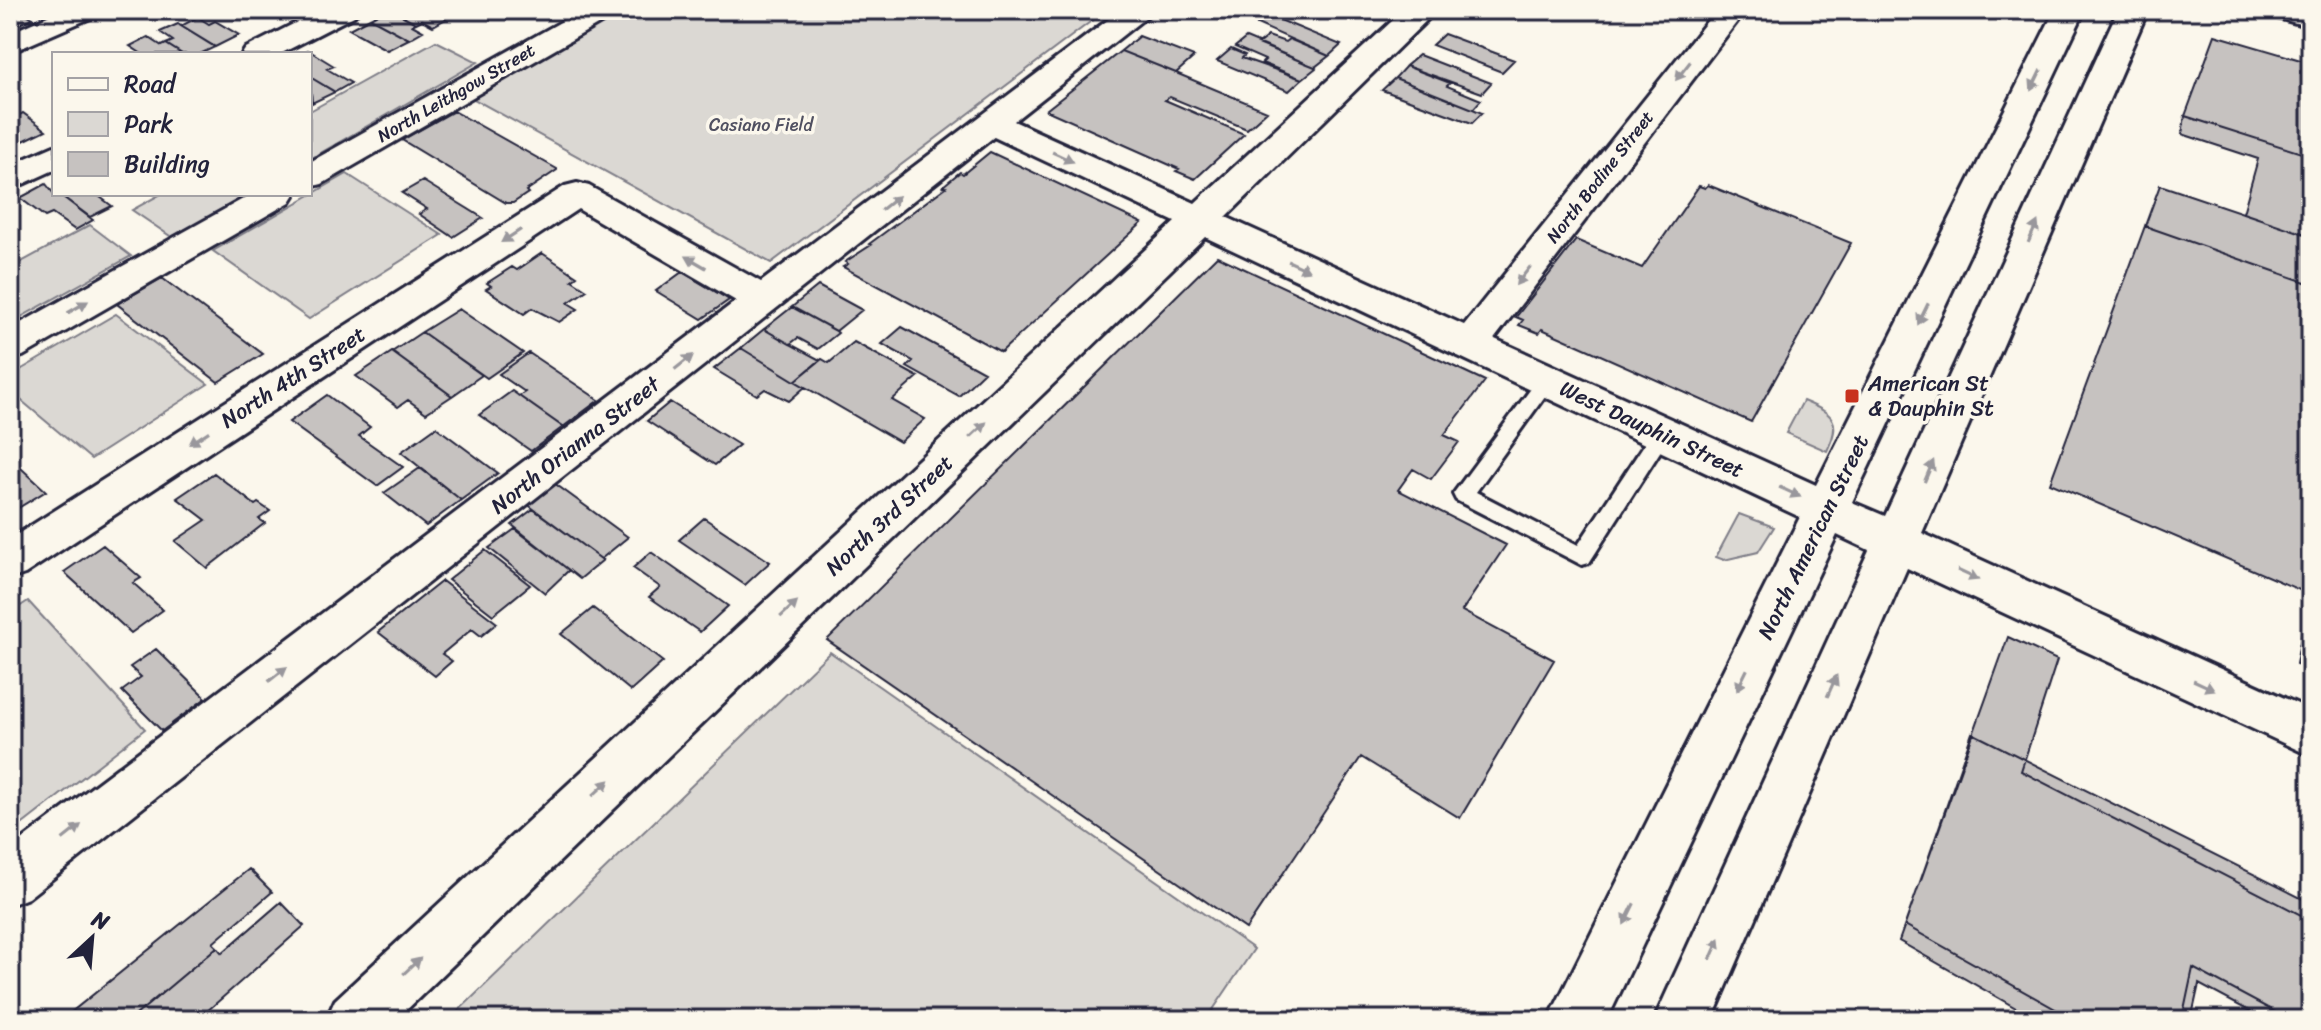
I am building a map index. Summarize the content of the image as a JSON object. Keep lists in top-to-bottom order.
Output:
{
  "streets": {
    "street": [
      "North Leithgow Street",
      "North Bodine Street",
      "North 4th Street",
      "West Dauphin Street",
      "North Orianna Street",
      "North 3rd Street",
      "North American Street"
    ]
  },
  "crossings": [
    ["North Bodine Street", "West Dauphin Street"],
    ["North 4th Street", "North Orianna Street"],
    ["West Dauphin Street", "North Orianna Street"],
    ["West Dauphin Street", "North 3rd Street"],
    ["West Dauphin Street", "North American Street"]
  ],
  "one_way": [
    "North Bodine Street",
    "West Dauphin Street",
    "North Orianna Street",
    "North 3rd Street"
  ],
  "parks": ["Casiano Field"],
  "places": {
    "transit": ["American St & Dauphin St"]
  },
  "legend": ["Road", "Park", "Building"],
  "north": "top right"
}
